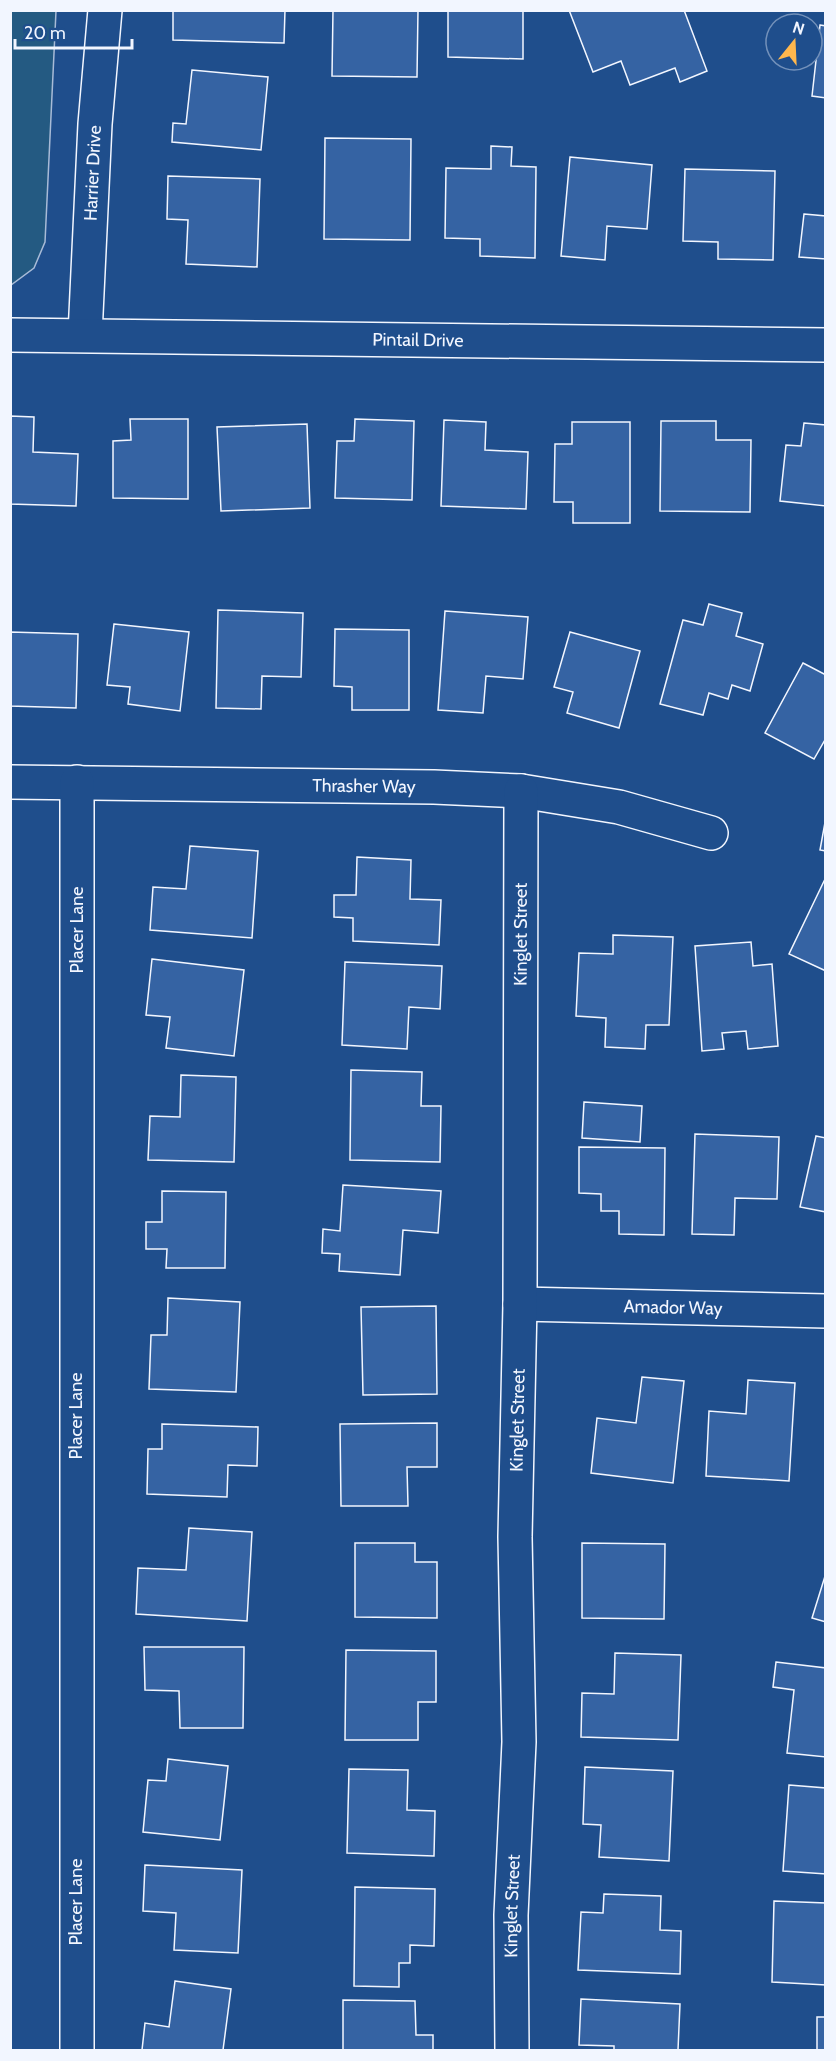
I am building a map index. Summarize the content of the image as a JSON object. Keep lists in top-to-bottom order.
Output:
{
  "streets": {
    "street": [
      "Harrier Drive",
      "Pintail Drive",
      "Thrasher Way",
      "Placer Lane",
      "Kinglet Street",
      "Amador Way"
    ]
  },
  "crossings": [
    ["Harrier Drive", "Pintail Drive"],
    ["Thrasher Way", "Placer Lane"],
    ["Thrasher Way", "Kinglet Street"],
    ["Kinglet Street", "Amador Way"]
  ],
  "scale_bar": "20 m",
  "north": "top"
}
